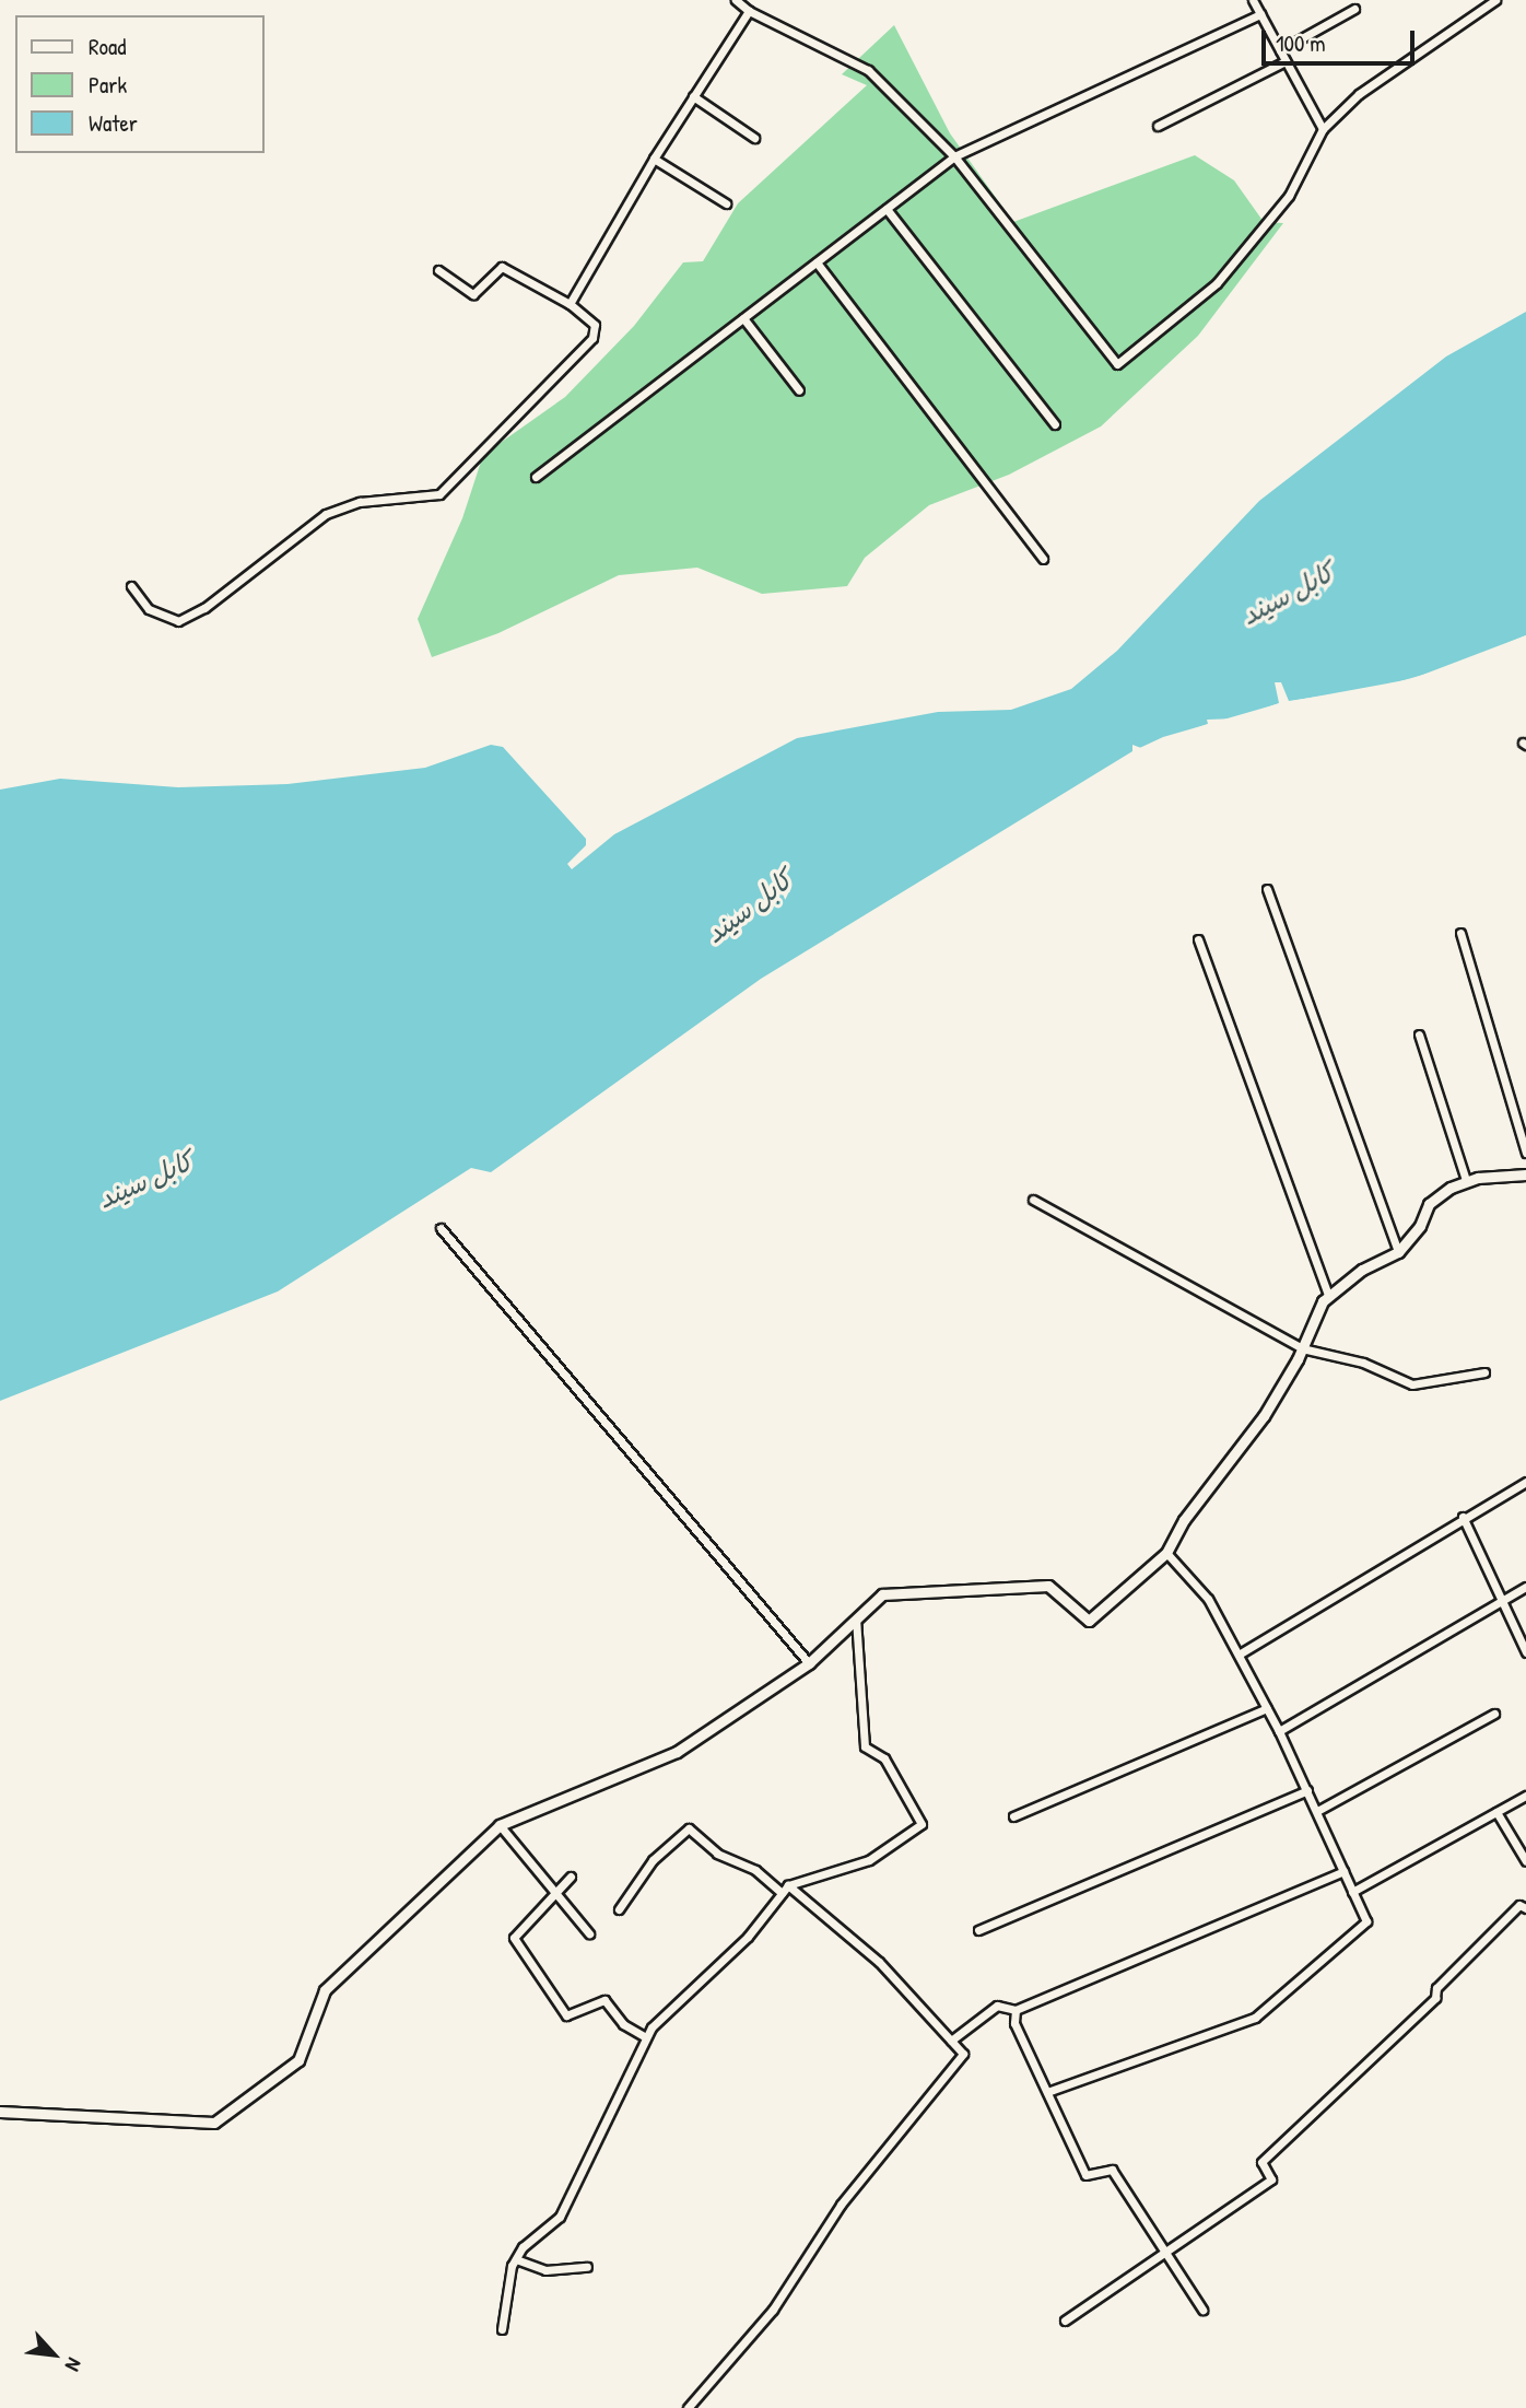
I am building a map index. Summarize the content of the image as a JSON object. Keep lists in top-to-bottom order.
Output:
{
  "water": ["کابل سيند"],
  "legend": ["Road", "Park", "Water"],
  "scale_bar": "100 m",
  "north": "bottom right"
}
